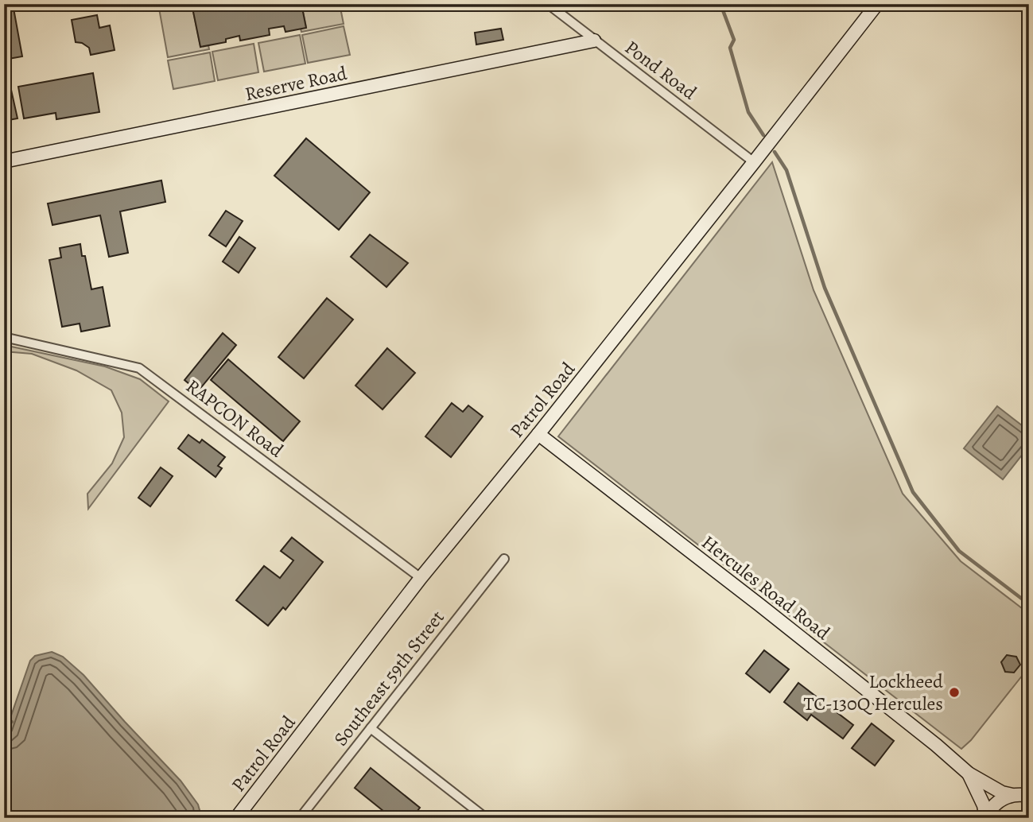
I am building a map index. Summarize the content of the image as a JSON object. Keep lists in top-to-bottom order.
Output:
{
  "streets": {
    "street": [
      "Pond Road",
      "Reserve Road",
      "Patrol Road",
      "RAPCON Road",
      "Hercules Road Road",
      "Southeast 59th Street"
    ]
  },
  "crossings": [
    ["Pond Road", "Reserve Road"],
    ["Pond Road", "Patrol Road"],
    ["Patrol Road", "RAPCON Road"],
    ["Patrol Road", "Hercules Road Road"]
  ],
  "places": ["Lockheed TC-130Q Hercules"]
}
